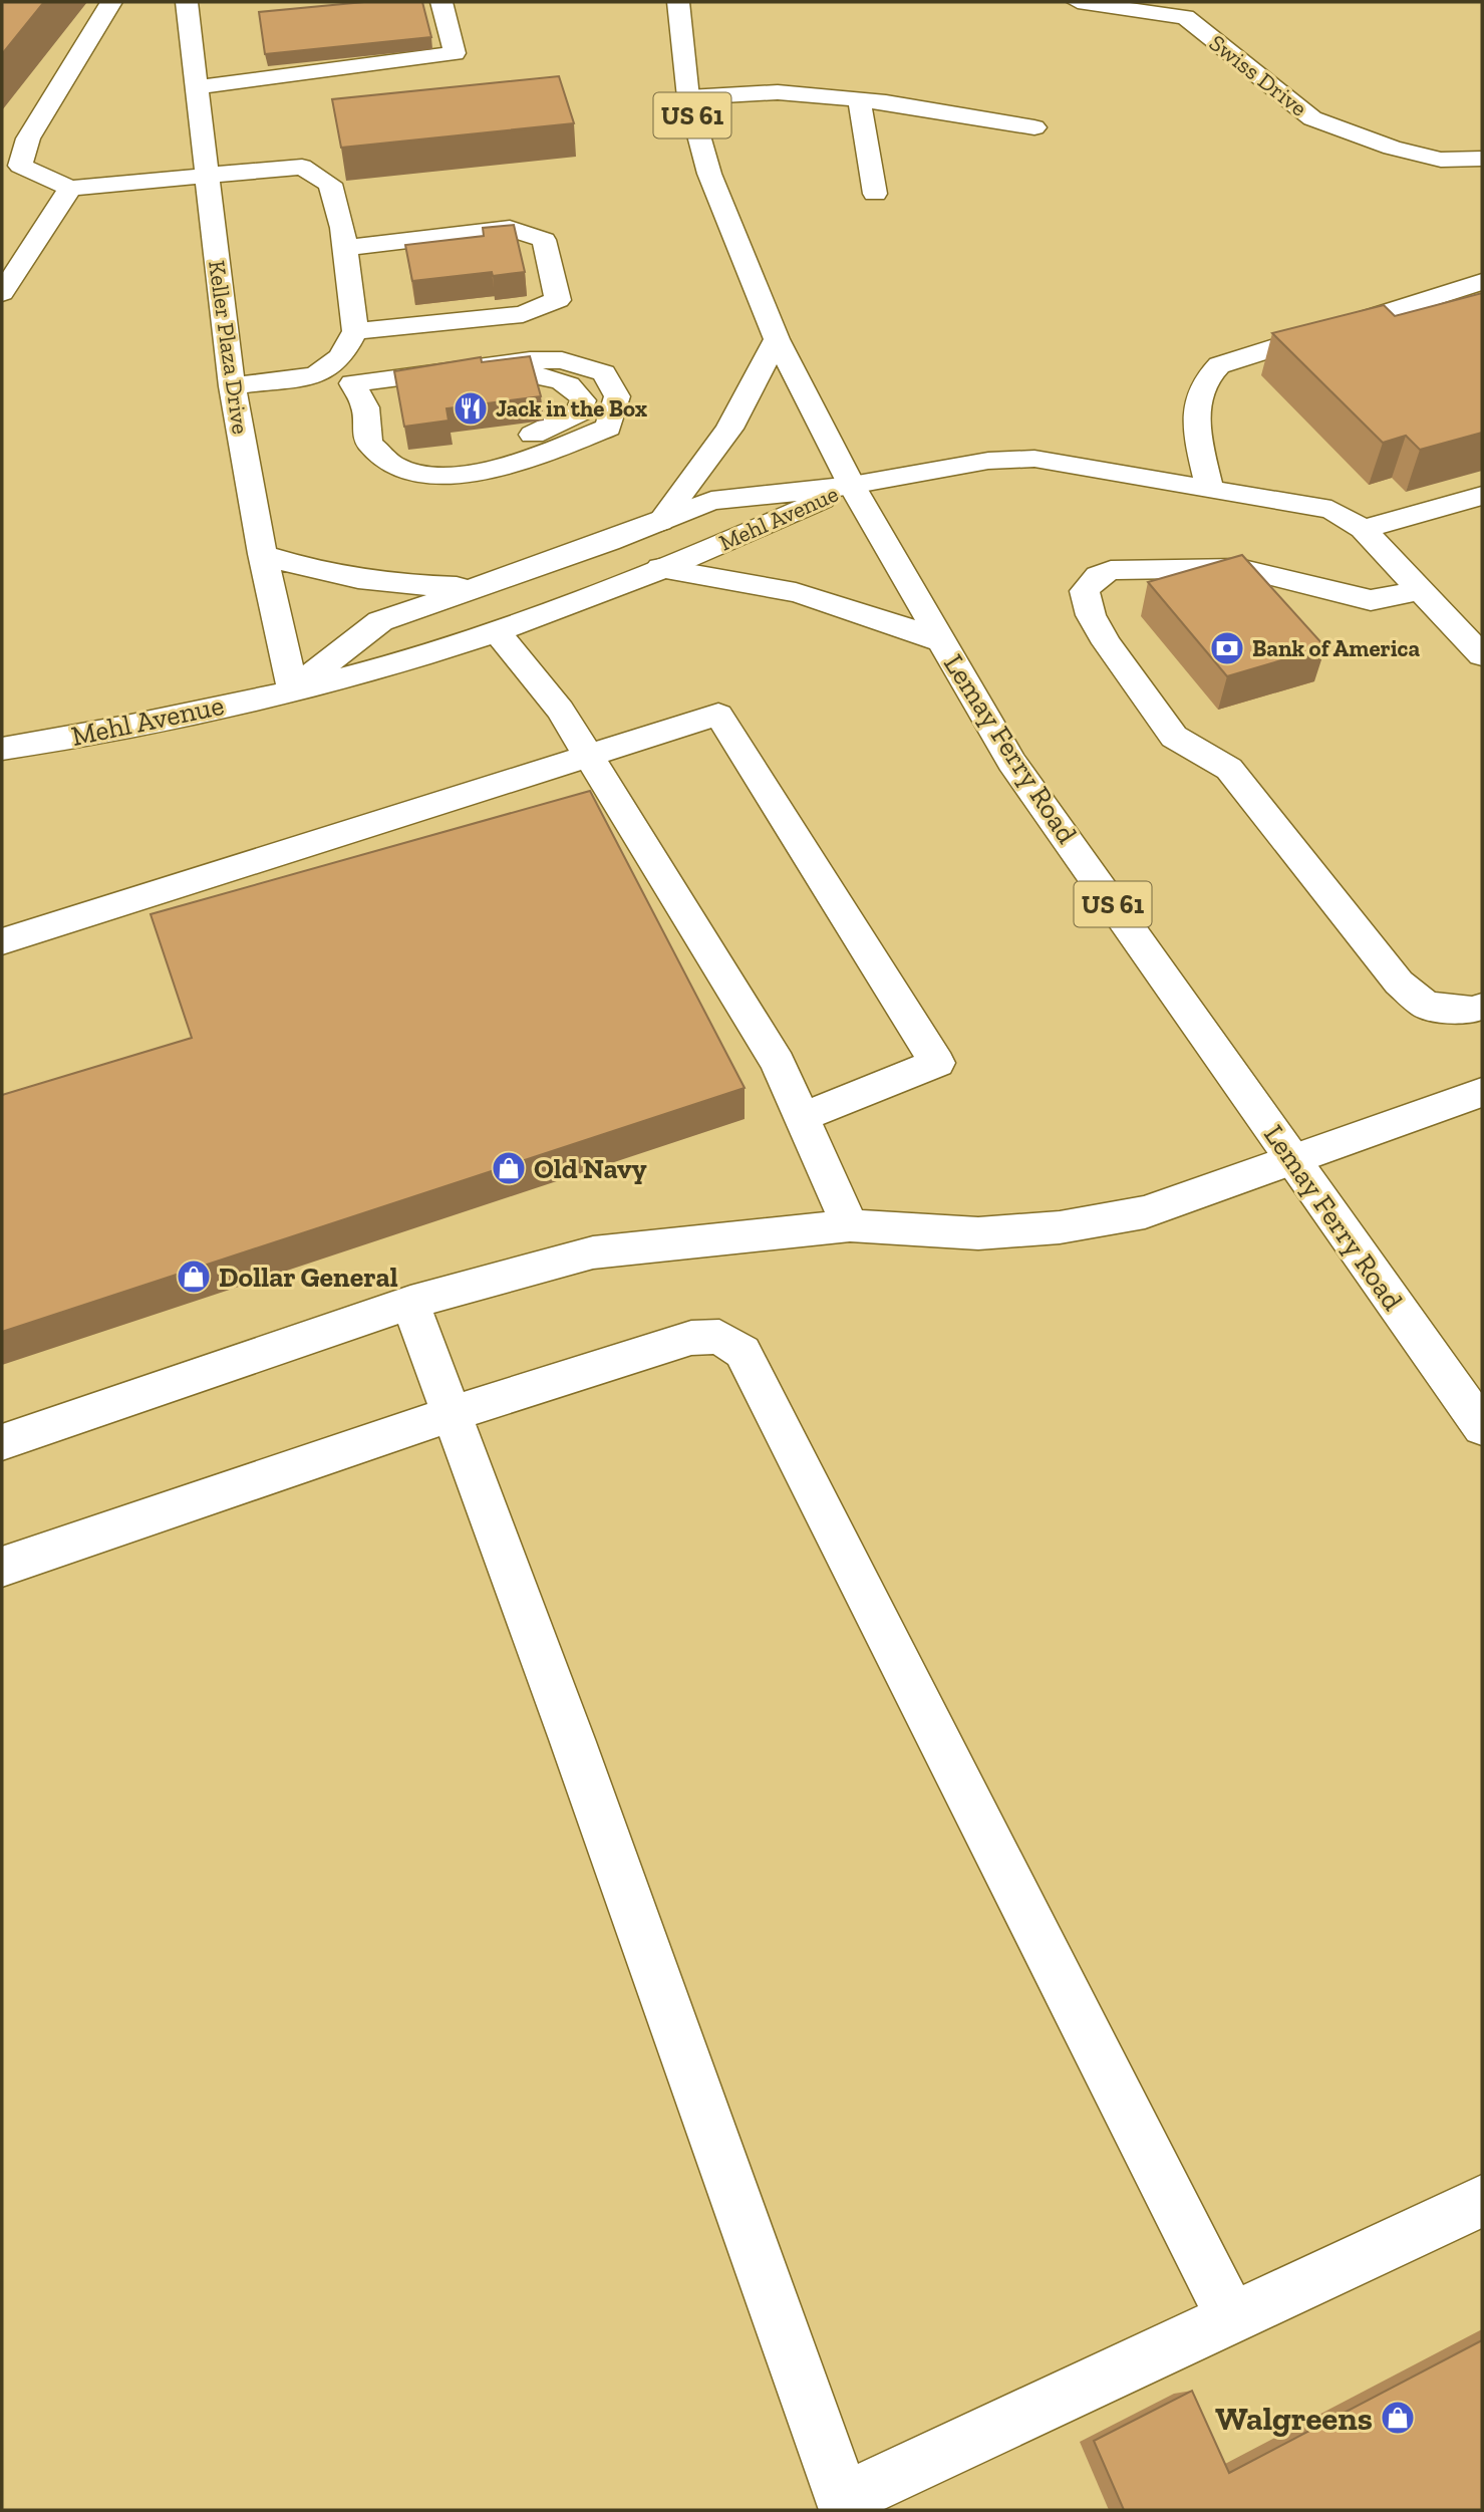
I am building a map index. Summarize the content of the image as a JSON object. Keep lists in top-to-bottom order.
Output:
{
  "streets": {
    "street": [
      "Swiss Drive",
      "US 61",
      "Keller Plaza Drive",
      "Mehl Avenue",
      "Lemay Ferry Road"
    ]
  },
  "crossings": [
    ["Keller Plaza Drive", "Mehl Avenue"],
    ["Mehl Avenue", "Lemay Ferry Road"]
  ],
  "places": {
    "restaurant": ["Jack in the Box"],
    "bank": ["Bank of America"],
    "shop": ["Old Navy", "Dollar General", "Walgreens"]
  }
}
